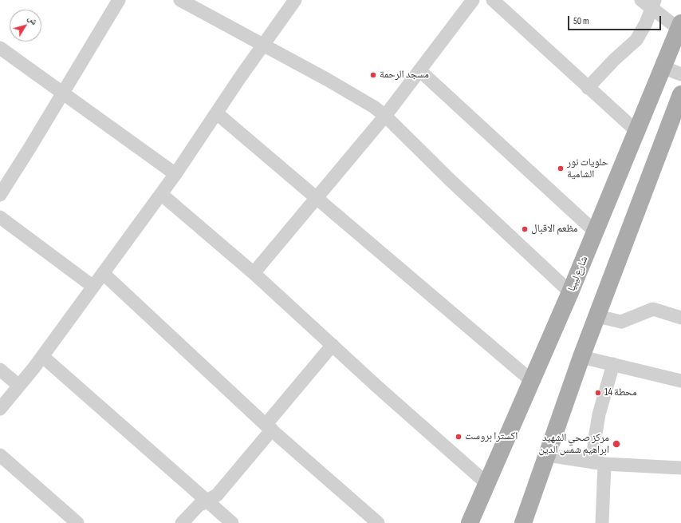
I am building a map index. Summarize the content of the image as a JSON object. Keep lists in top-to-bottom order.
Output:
{
  "streets": {
    "main road": ["شارع ليبيا"]
  },
  "places": [
    "مسجد الرحمة",
    "حلويات نور الشامية",
    "مظعم الاقبال",
    "محطة 14",
    "اكسترا بروست",
    "مركز صحي الشهيد ابراهيم شمس الدين"
  ],
  "scale_bar": "50 m",
  "north": "top right"
}
